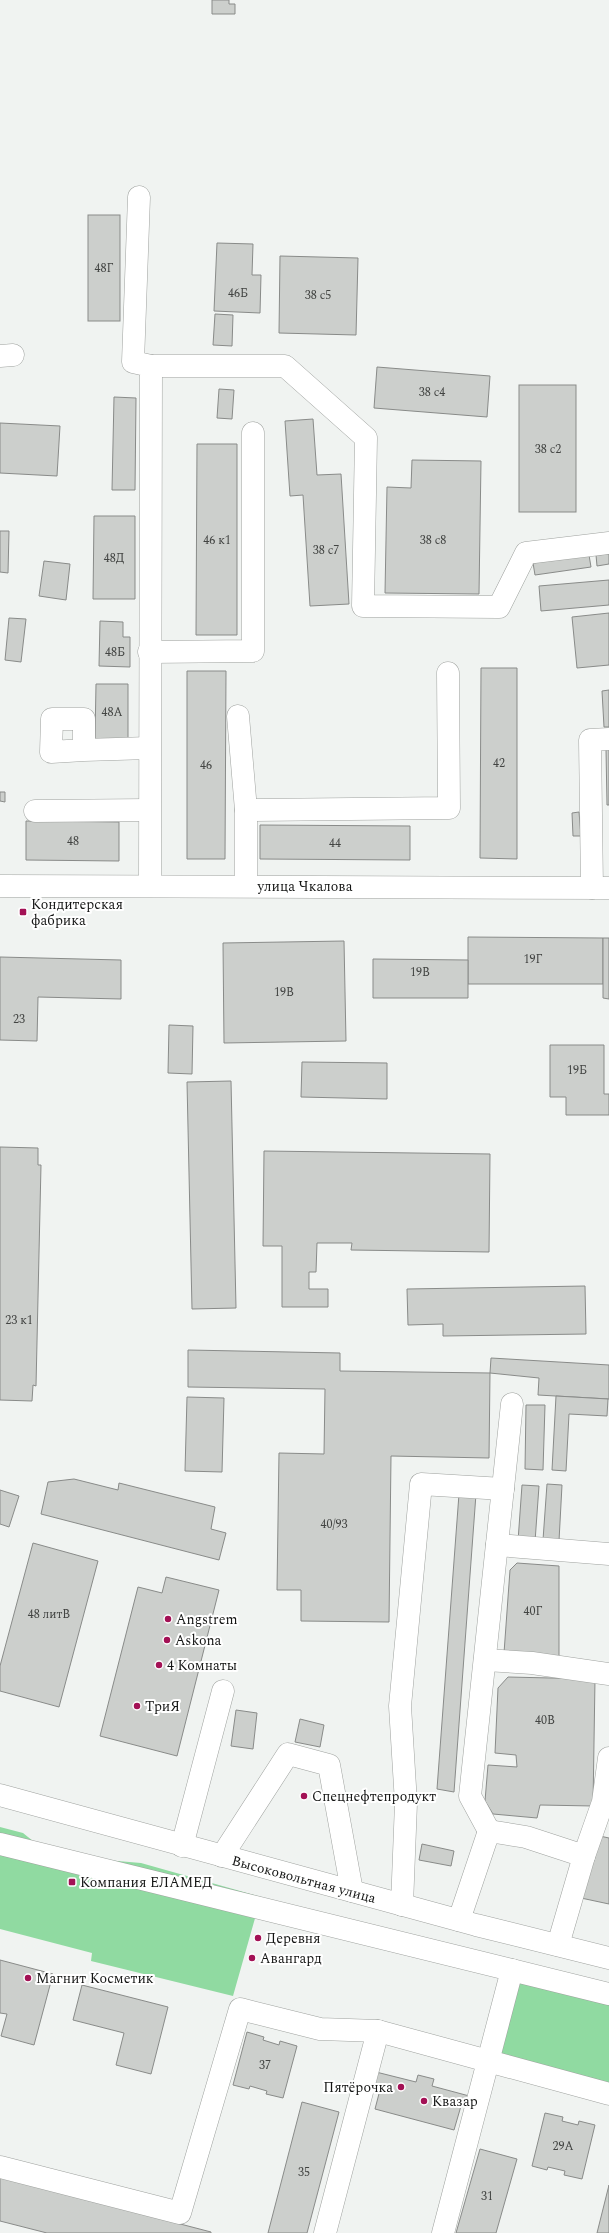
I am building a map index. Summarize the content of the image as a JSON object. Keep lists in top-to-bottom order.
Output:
{
  "streets": {
    "street": ["улица Чкалова", "Высоковольтная улица"]
  },
  "places": {
    "transit": ["Кондитерская фабрика", "Компания ЕЛАМЕД"],
    "other": [
      "Angstrem",
      "Askona",
      "4 Комнаты",
      "ТриЯ",
      "Спецнефтепродукт",
      "Деревня",
      "Авангард",
      "Магнит Косметик",
      "Пятёрочка",
      "Квазар"
    ]
  },
  "house_numbers": [
    "48Г",
    "46Б",
    "38 с5",
    "38 с4",
    "38 с2",
    "46 к1",
    "38 с8",
    "38 с7",
    "48Д",
    "48Б",
    "48А",
    "42",
    "46",
    "48",
    "44",
    "19Г",
    "19В",
    "19В",
    "23",
    "19Б",
    "23 к1",
    "40/93",
    "40Г",
    "48 литВ",
    "40В",
    "37",
    "29А",
    "35",
    "31"
  ]
}
